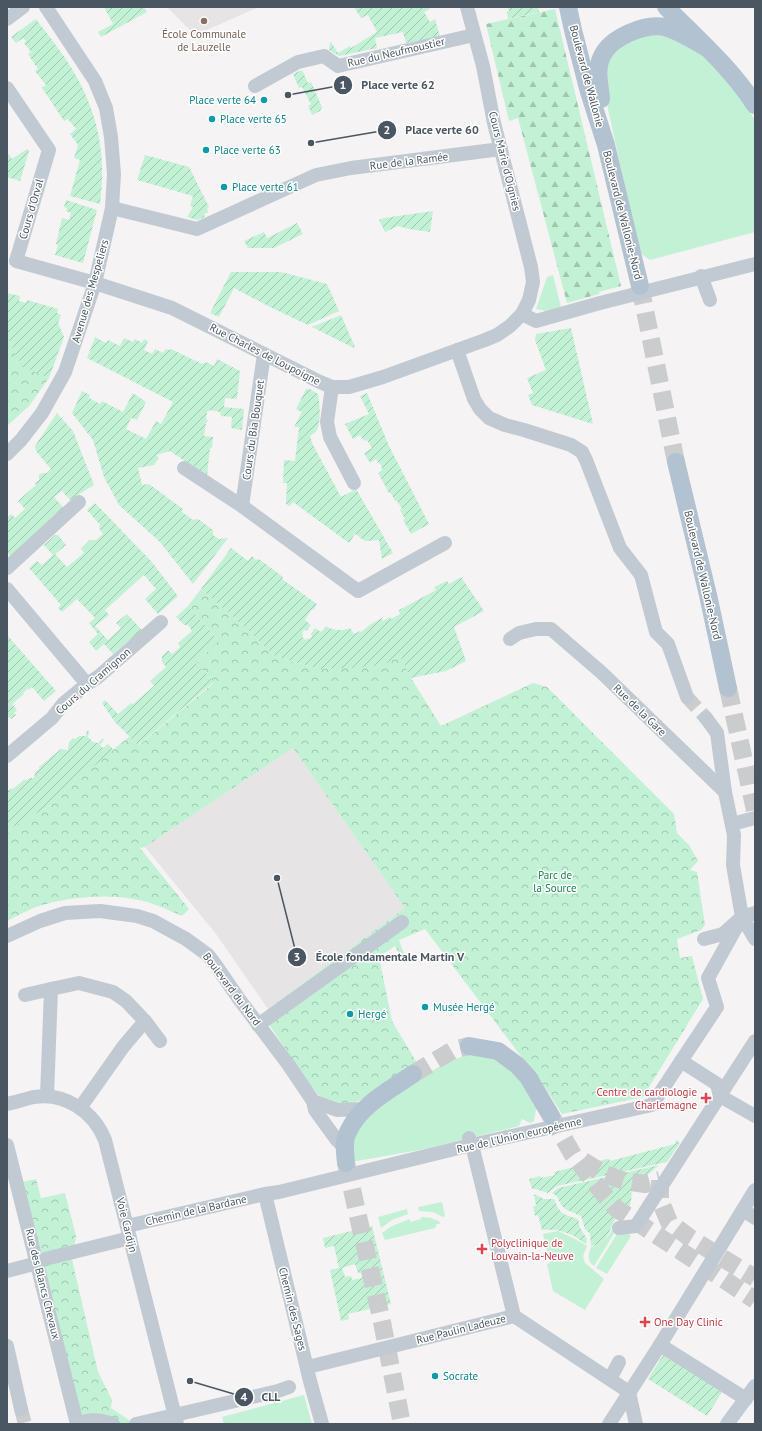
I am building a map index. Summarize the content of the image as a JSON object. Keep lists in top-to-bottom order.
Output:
{
  "streets": {
    "main road": ["Boulevard de Wallonie", "Boulevard de Wallonie-Nord"],
    "street": [
      "Rue du Neufmoustier",
      "Rue de la Ramée",
      "Cours Marie d'Oignies",
      "Cours d'Orval",
      "Avenue des Mespeliers",
      "Rue Charles de Loupoigne",
      "Cours du Bia Bouquet",
      "Cours du Cramignon",
      "Rue de la Gare",
      "Boulevard du Nord",
      "Rue de l'Union européenne",
      "Chemin de la Bardane",
      "Voie Cardijn",
      "Rue des Blancs Chevaux",
      "Chemin des Sages",
      "Rue Paulin Ladeuze"
    ]
  },
  "crossings": [
    ["Rue du Neufmoustier", "Cours Marie d'Oignies"],
    ["Boulevard de Wallonie", "Boulevard de Wallonie-Nord"],
    ["Rue de la Ramée", "Cours Marie d'Oignies"],
    ["Rue de la Ramée", "Avenue des Mespeliers"],
    ["Cours Marie d'Oignies", "Rue Charles de Loupoigne"],
    ["Cours d'Orval", "Avenue des Mespeliers"],
    ["Cours d'Orval", "Rue Charles de Loupoigne"],
    ["Avenue des Mespeliers", "Rue Charles de Loupoigne"],
    ["Rue Charles de Loupoigne", "Cours du Bia Bouquet"],
    ["Rue de l'Union européenne", "Chemin de la Bardane"],
    ["Rue de l'Union européenne", "Chemin des Sages"],
    ["Chemin de la Bardane", "Voie Cardijn"],
    ["Chemin de la Bardane", "Rue des Blancs Chevaux"],
    ["Chemin de la Bardane", "Chemin des Sages"],
    ["Chemin des Sages", "Rue Paulin Ladeuze"]
  ],
  "parks": ["Parc de la Source"],
  "places": {
    "other": [
      "École Communale de Lauzelle",
      "Place verte 62",
      "Place verte 64",
      "Place verte 65",
      "Place verte 60",
      "Place verte 63",
      "Place verte 61",
      "École fondamentale Martin V",
      "Musée Hergé",
      "Hergé",
      "Socrate",
      "CLL"
    ],
    "health": ["Centre de cardiologie Charlemagne", "Polyclinique de Louvain-la-Neuve", "One Day Clinic"]
  }
}
